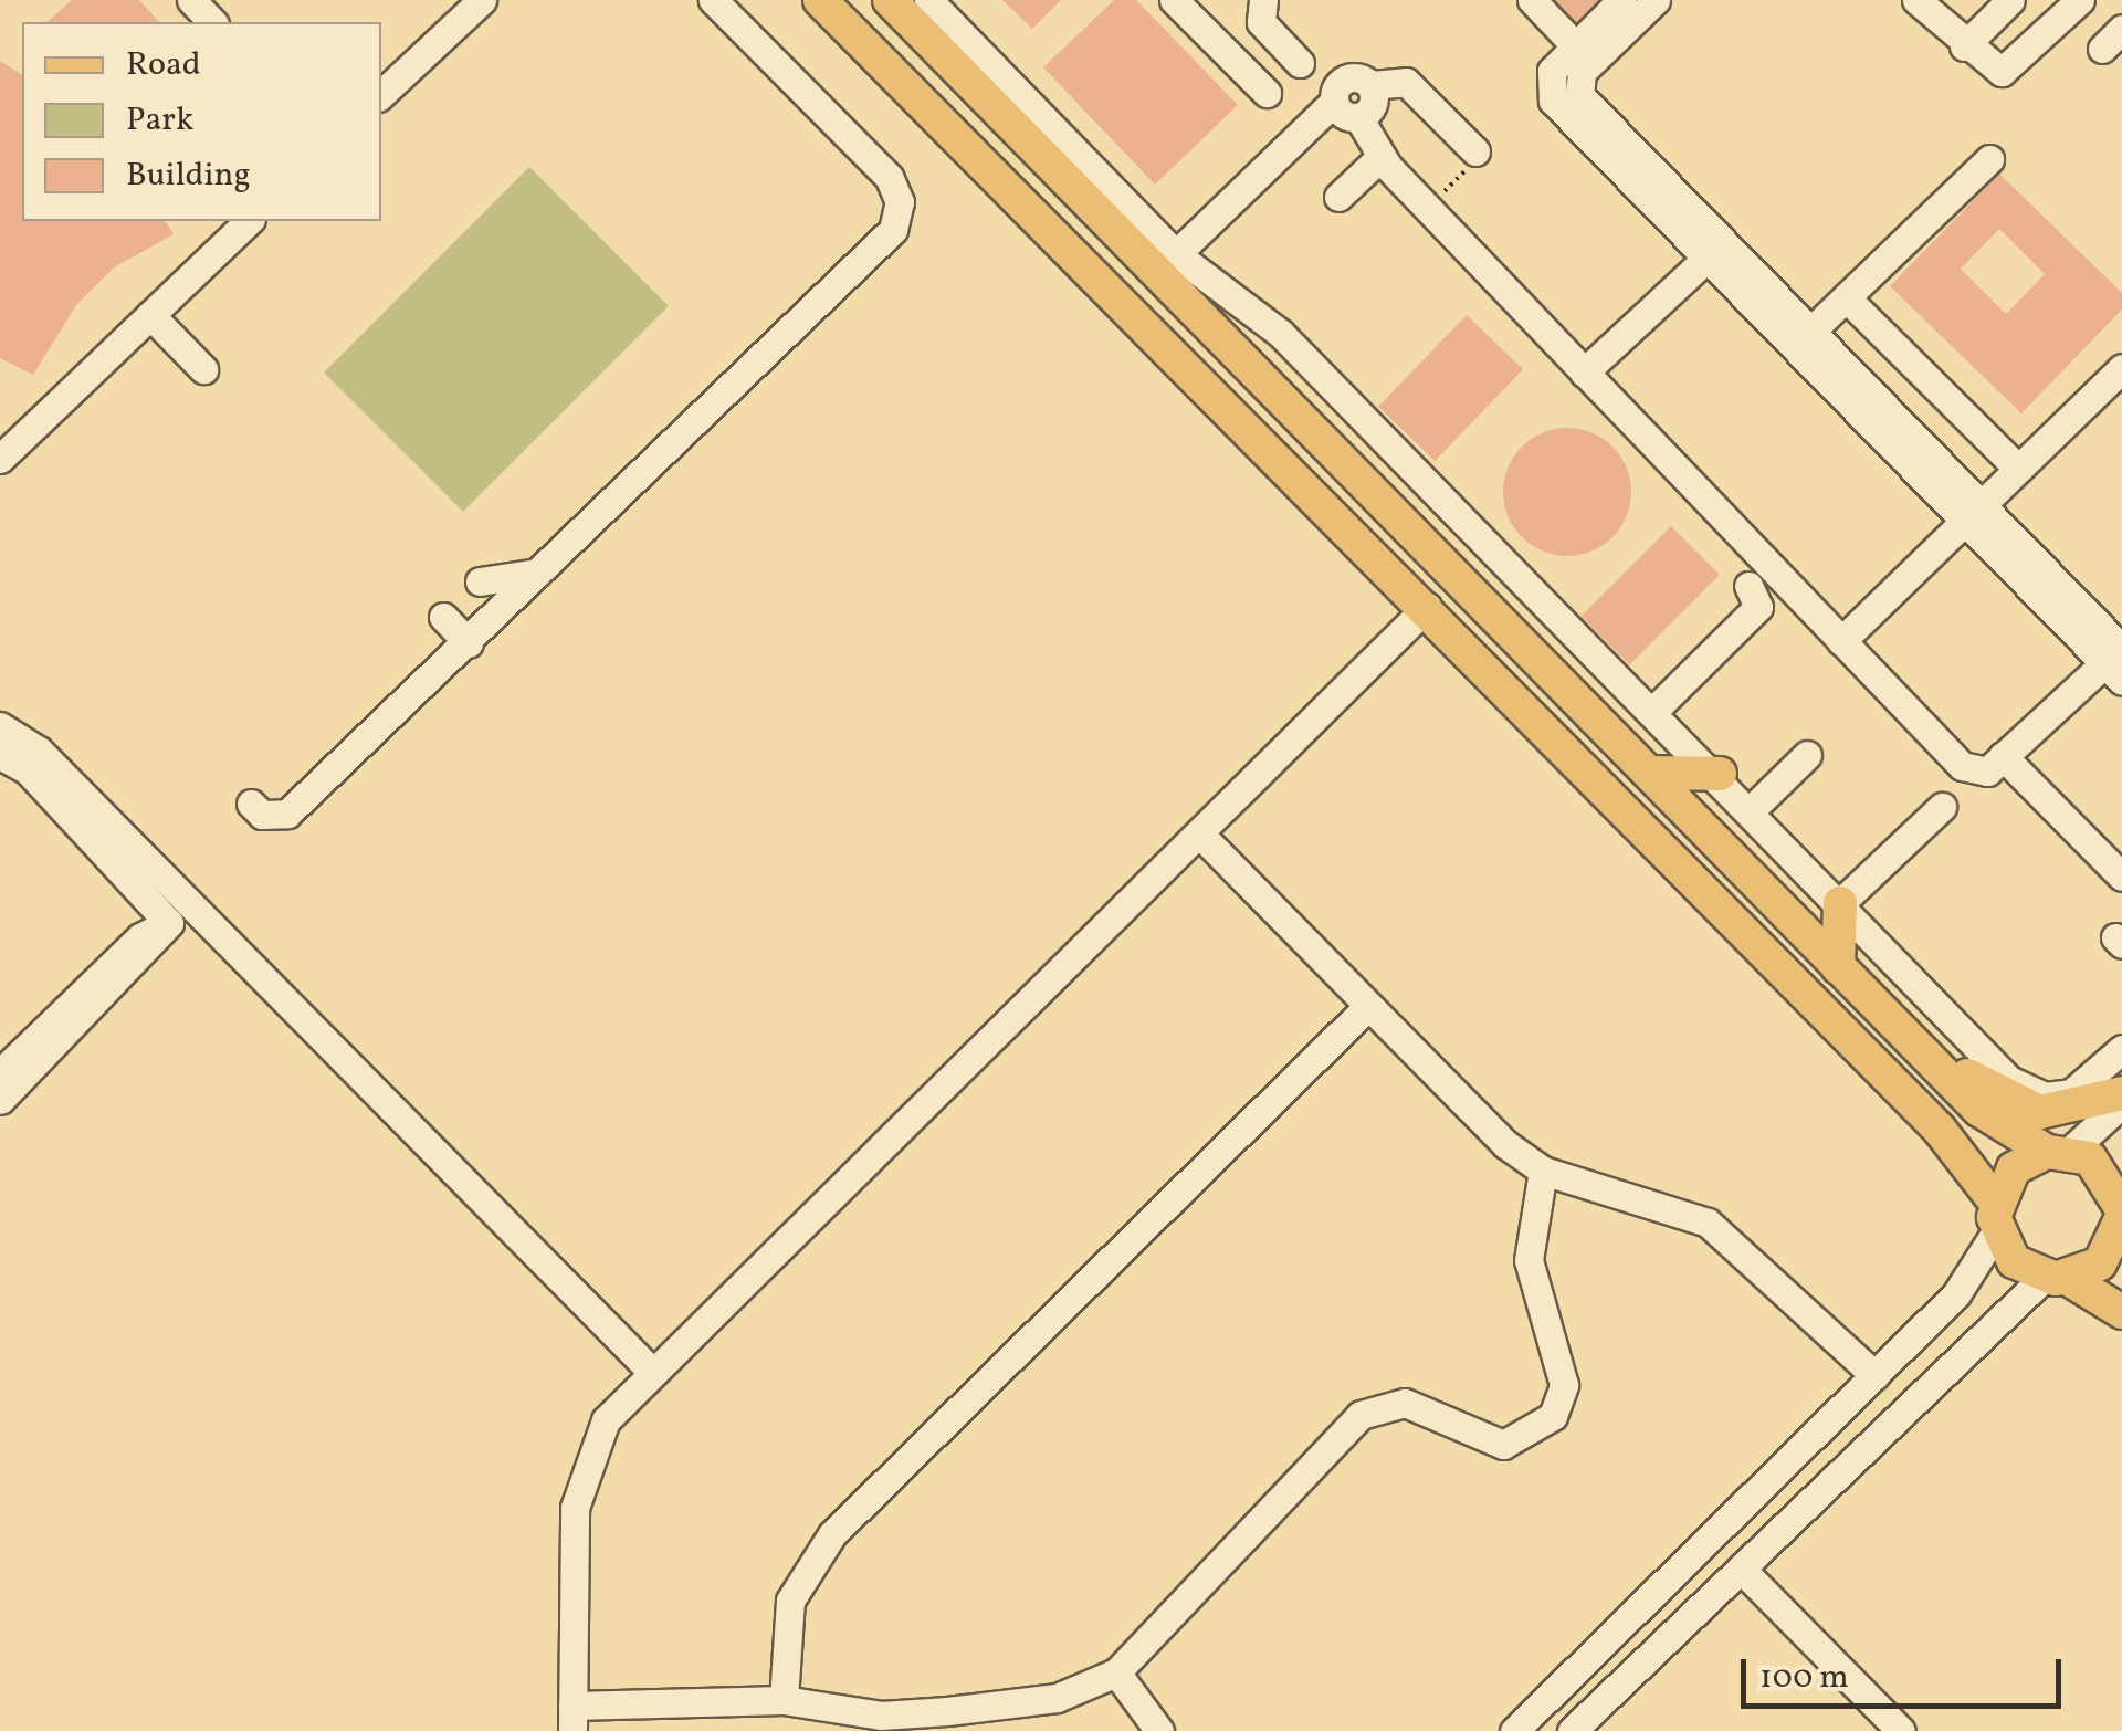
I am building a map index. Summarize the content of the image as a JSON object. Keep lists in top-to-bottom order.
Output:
{
  "legend": ["Road", "Park", "Building"],
  "scale_bar": "100 m"
}
